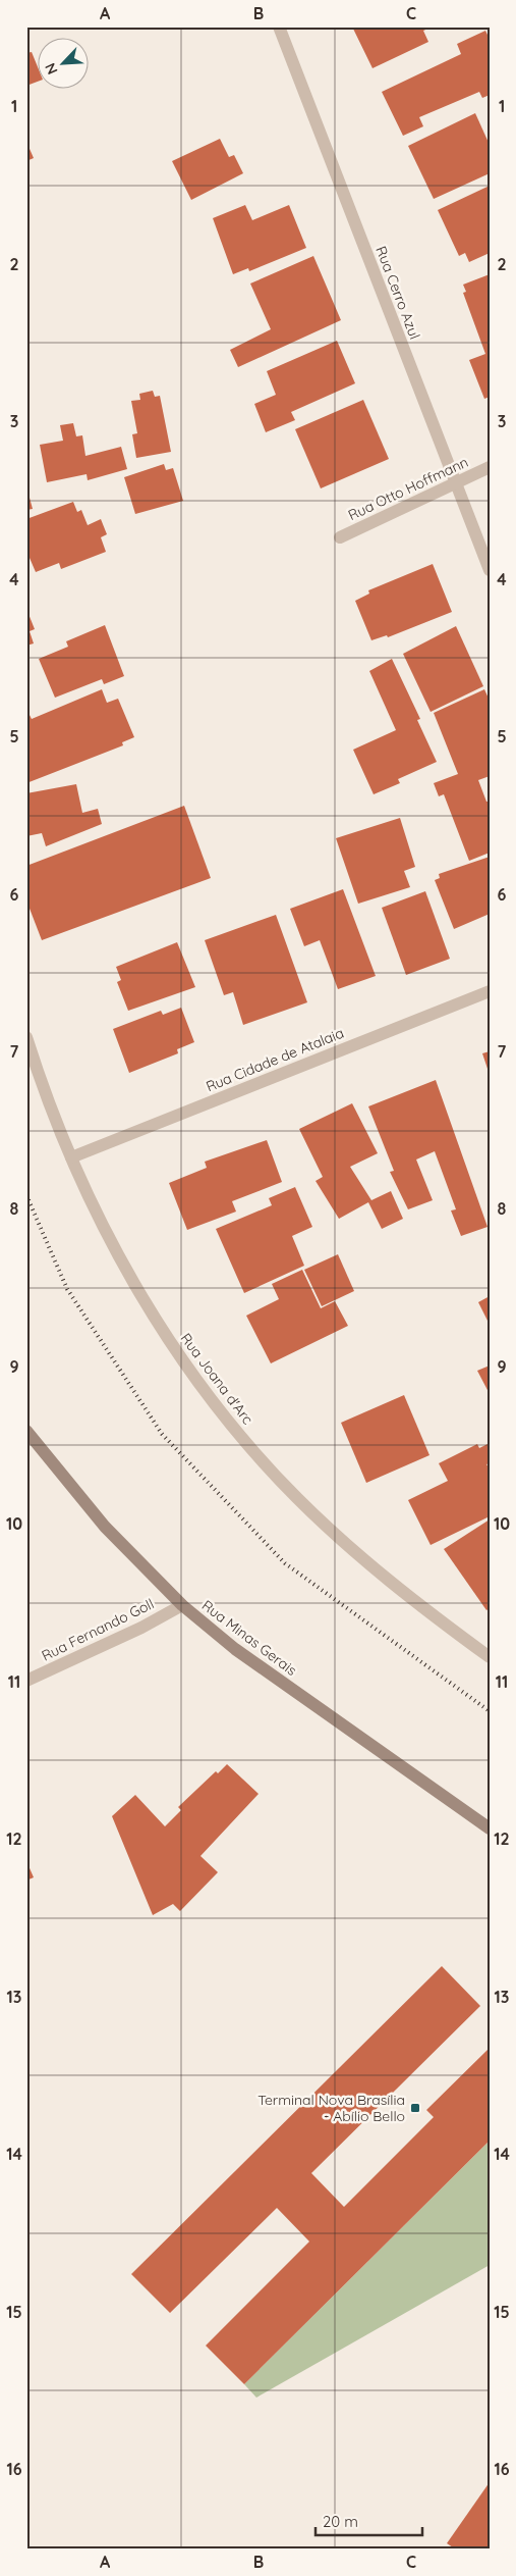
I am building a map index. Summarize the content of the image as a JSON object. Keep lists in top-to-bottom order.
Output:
{
  "streets": {
    "main road": ["Rua Minas Gerais"],
    "street": [
      "Rua Cerro Azul",
      "Rua Otto Hoffmann",
      "Rua Cidade de Atalaia",
      "Rua Joana d'Arc",
      "Rua Fernando Goll"
    ]
  },
  "crossings": [
    ["Rua Cerro Azul", "Rua Otto Hoffmann"],
    ["Rua Cidade de Atalaia", "Rua Joana d'Arc"],
    ["Rua Fernando Goll", "Rua Minas Gerais"]
  ],
  "places": {
    "transit": ["Terminal Nova Brasília - Abílio Bello"]
  },
  "scale_bar": "20 m",
  "north": "bottom left",
  "grid": {
    "columns": ["A", "B", "C"],
    "rows": [
      "1",
      "2",
      "3",
      "4",
      "5",
      "6",
      "7",
      "8",
      "9",
      "10",
      "11",
      "12",
      "13",
      "14",
      "15",
      "16"
    ]
  }
}
